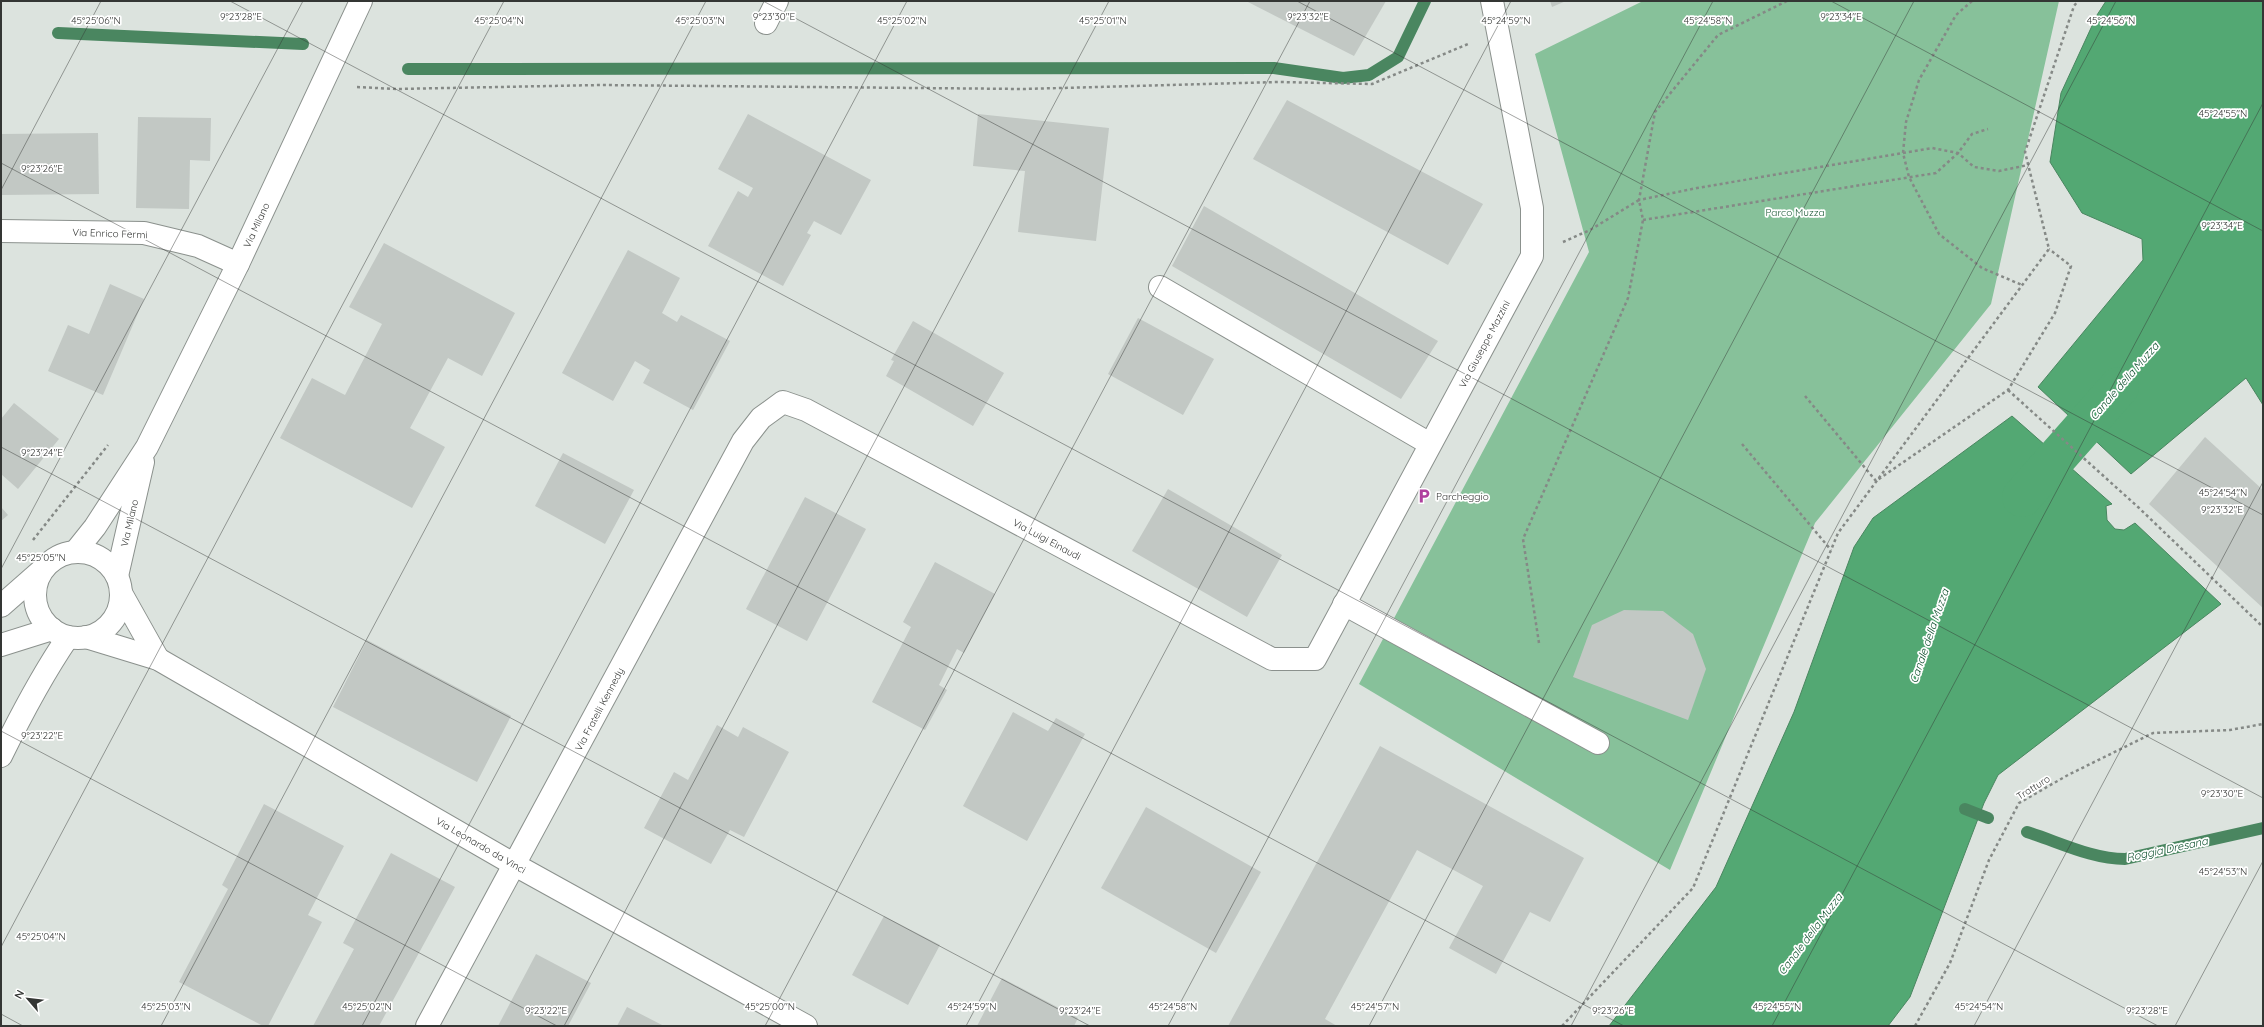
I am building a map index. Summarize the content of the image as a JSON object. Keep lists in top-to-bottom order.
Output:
{
  "streets": {
    "street": [
      "Via Milano",
      "Via Enrico Fermi",
      "Via Giuseppe Mazzini",
      "Via Luigi Einaudi",
      "Via Fratelli Kennedy",
      "Via Leonardo da Vinci"
    ],
    "path": ["Tratturo"]
  },
  "crossings": [
    ["Via Milano", "Via Enrico Fermi"],
    ["Via Milano", "Via Leonardo da Vinci"],
    ["Via Giuseppe Mazzini", "Via Luigi Einaudi"],
    ["Via Luigi Einaudi", "Via Fratelli Kennedy"],
    ["Via Fratelli Kennedy", "Via Leonardo da Vinci"]
  ],
  "water": ["Canale della Muzza", "Roggia Dresana"],
  "parks": ["Parco Muzza"],
  "places": {
    "parking": ["Parcheggio"]
  },
  "north": "top left",
  "coordinates": [
    "9°23'28\"E",
    "9°23'30\"E",
    "9°23'32\"E",
    "9°23'34\"E",
    "45°25'06\"N",
    "45°25'04\"N",
    "45°25'03\"N",
    "45°25'02\"N",
    "45°25'01\"N",
    "45°24'59\"N",
    "45°24'58\"N",
    "45°24'56\"N",
    "45°24'55\"N",
    "9°23'26\"E",
    "9°23'24\"E",
    "45°24'54\"N",
    "45°25'05\"N",
    "9°23'22\"E",
    "45°24'53\"N",
    "45°25'00\"N",
    "45°24'57\"N"
  ]
}
